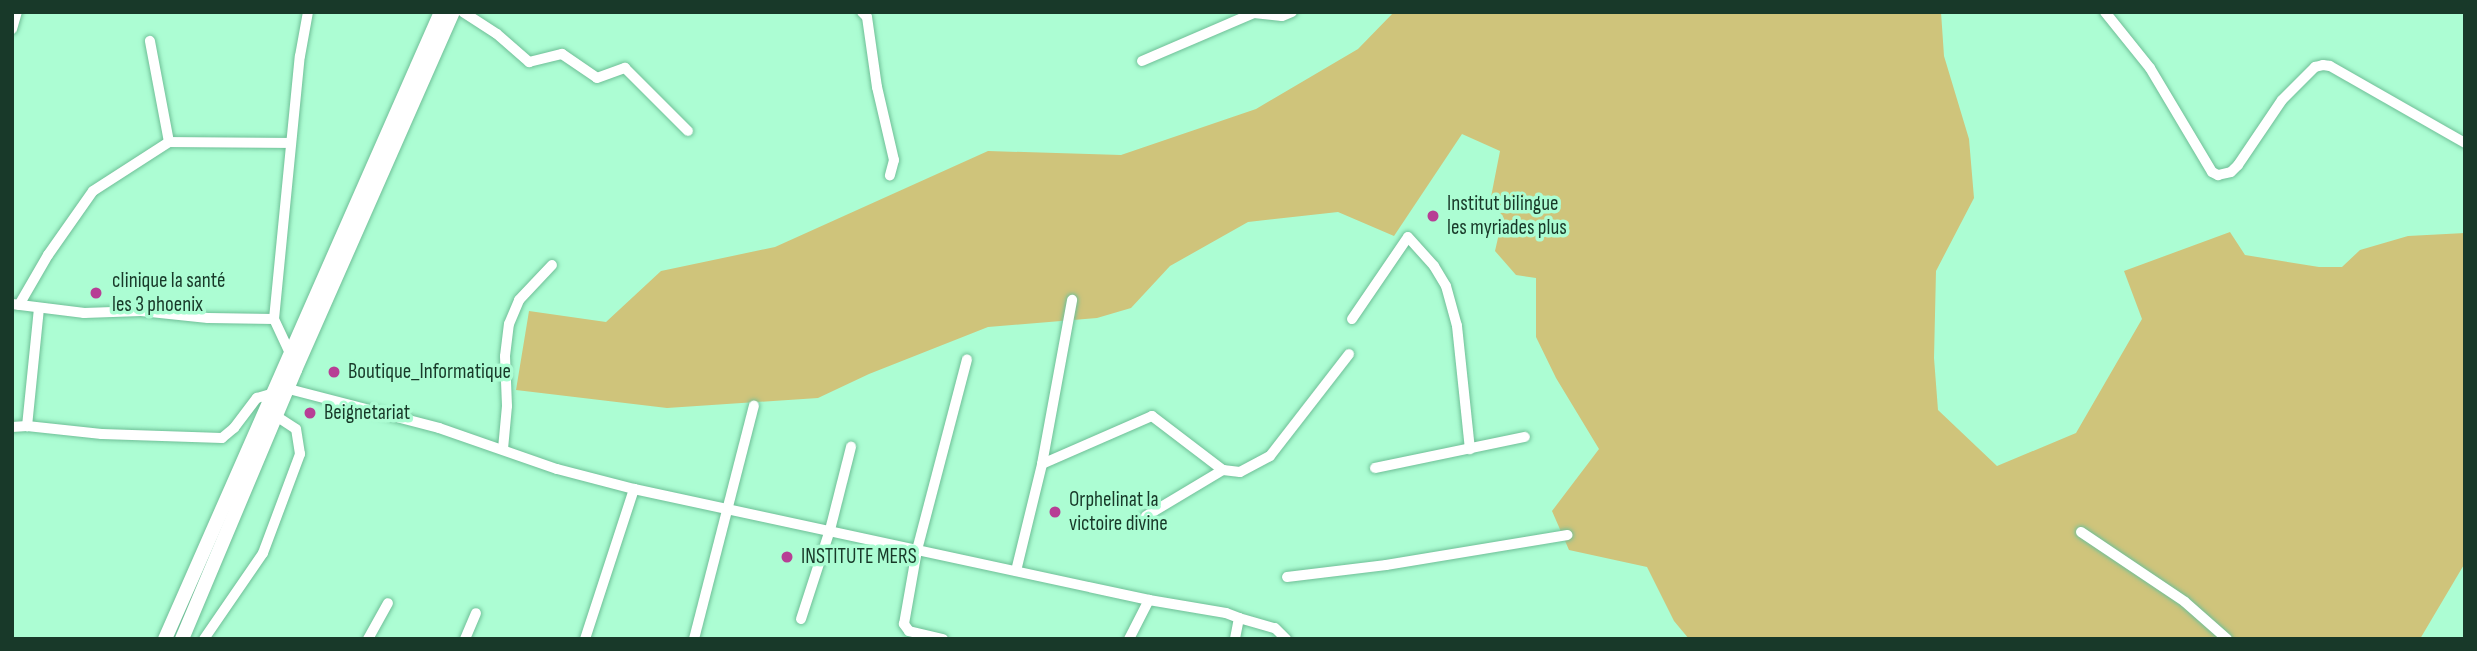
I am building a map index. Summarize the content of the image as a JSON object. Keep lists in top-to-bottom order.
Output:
{
  "places": [
    "Institut bilingue les myriades plus",
    "clinique la santé les 3 phoenix",
    "Boutique_Informatique",
    "Beignetariat",
    "Orphelinat la victoire divine",
    "INSTITUTE MERS"
  ]
}
